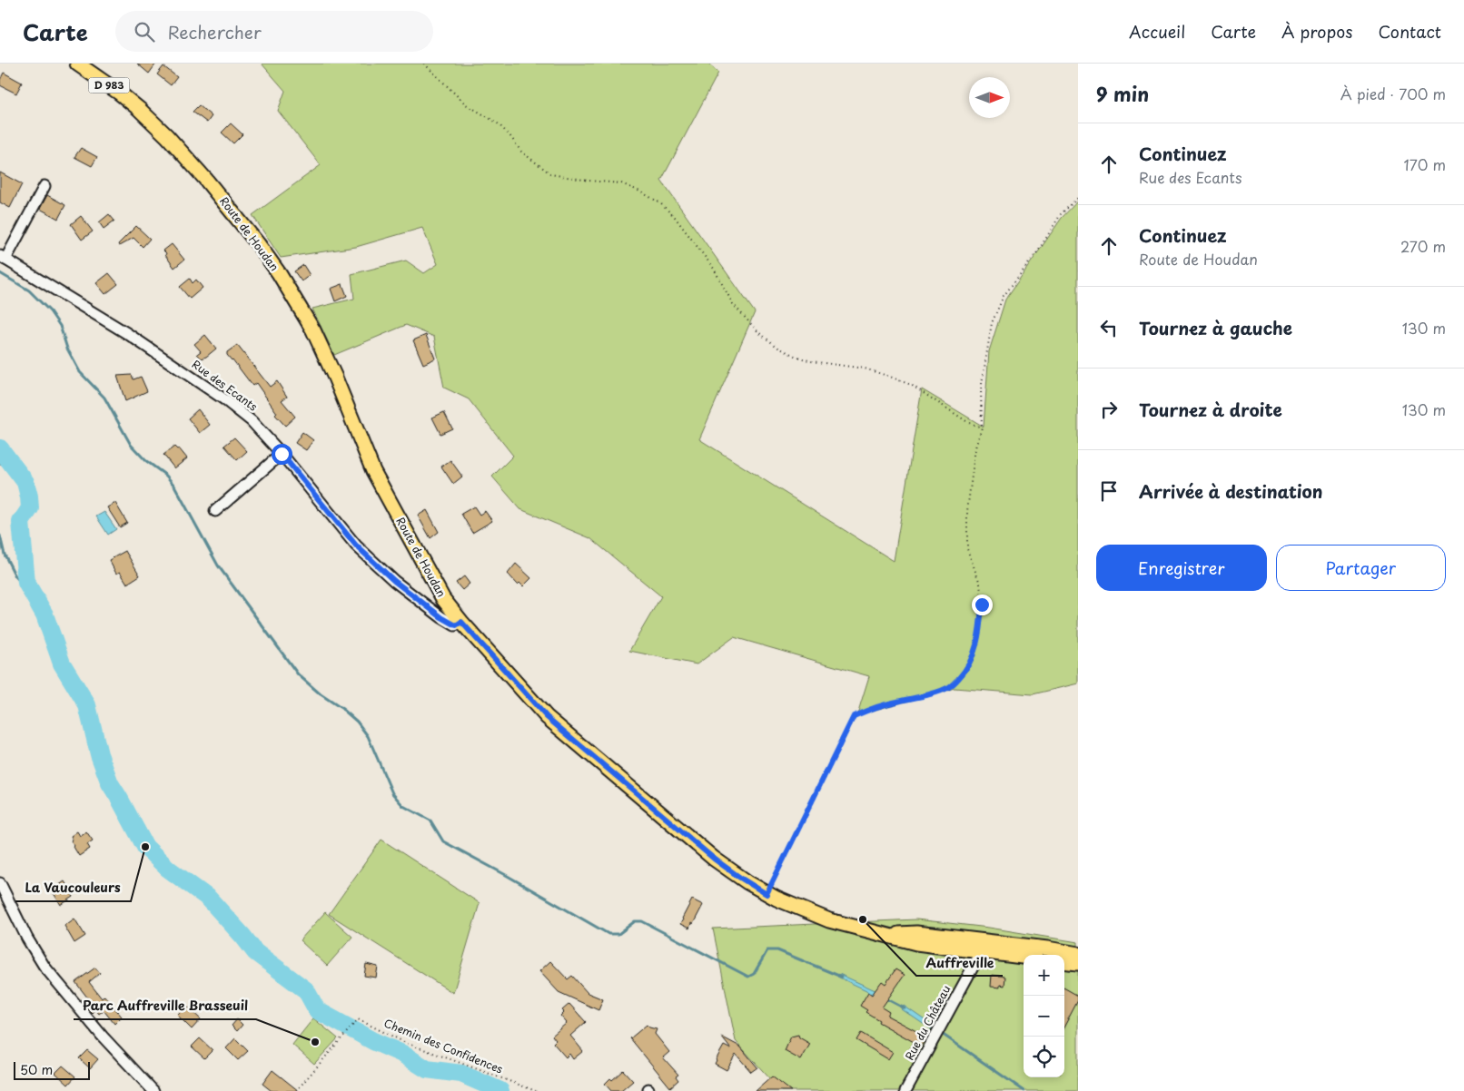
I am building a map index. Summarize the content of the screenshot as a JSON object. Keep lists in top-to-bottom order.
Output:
{
  "streets": {
    "main road": ["D 983", "Route de Houdan"],
    "street": ["Rue des Ecants", "Rue du Château"],
    "path": ["Chemin des Confidences"]
  },
  "crossings": [
    ["Route de Houdan", "Rue des Ecants"],
    ["Route de Houdan", "Rue du Château"]
  ],
  "places": ["La Vaucouleurs", "Auffreville", "Parc Auffreville Brasseuil"],
  "scale_bar": "50 m",
  "north": "right",
  "page": {
    "header": "Carte",
    "search": "Rechercher",
    "nav": [
      "Accueil",
      "Carte",
      "À propos",
      "Contact"
    ],
    "heading": ["9 min", "À pied · 700 m"],
    "list": [
      ["Continuez", "Rue des Ecants", "170 m"],
      ["Continuez", "Route de Houdan", "270 m"],
      ["Tournez à gauche", "130 m"],
      ["Tournez à droite", "130 m"],
      "Arrivée à destination"
    ],
    "buttons": ["Enregistrer", "Partager"],
    "map_buttons": ["+", "−"],
    "scale": "50 m"
  }
}
